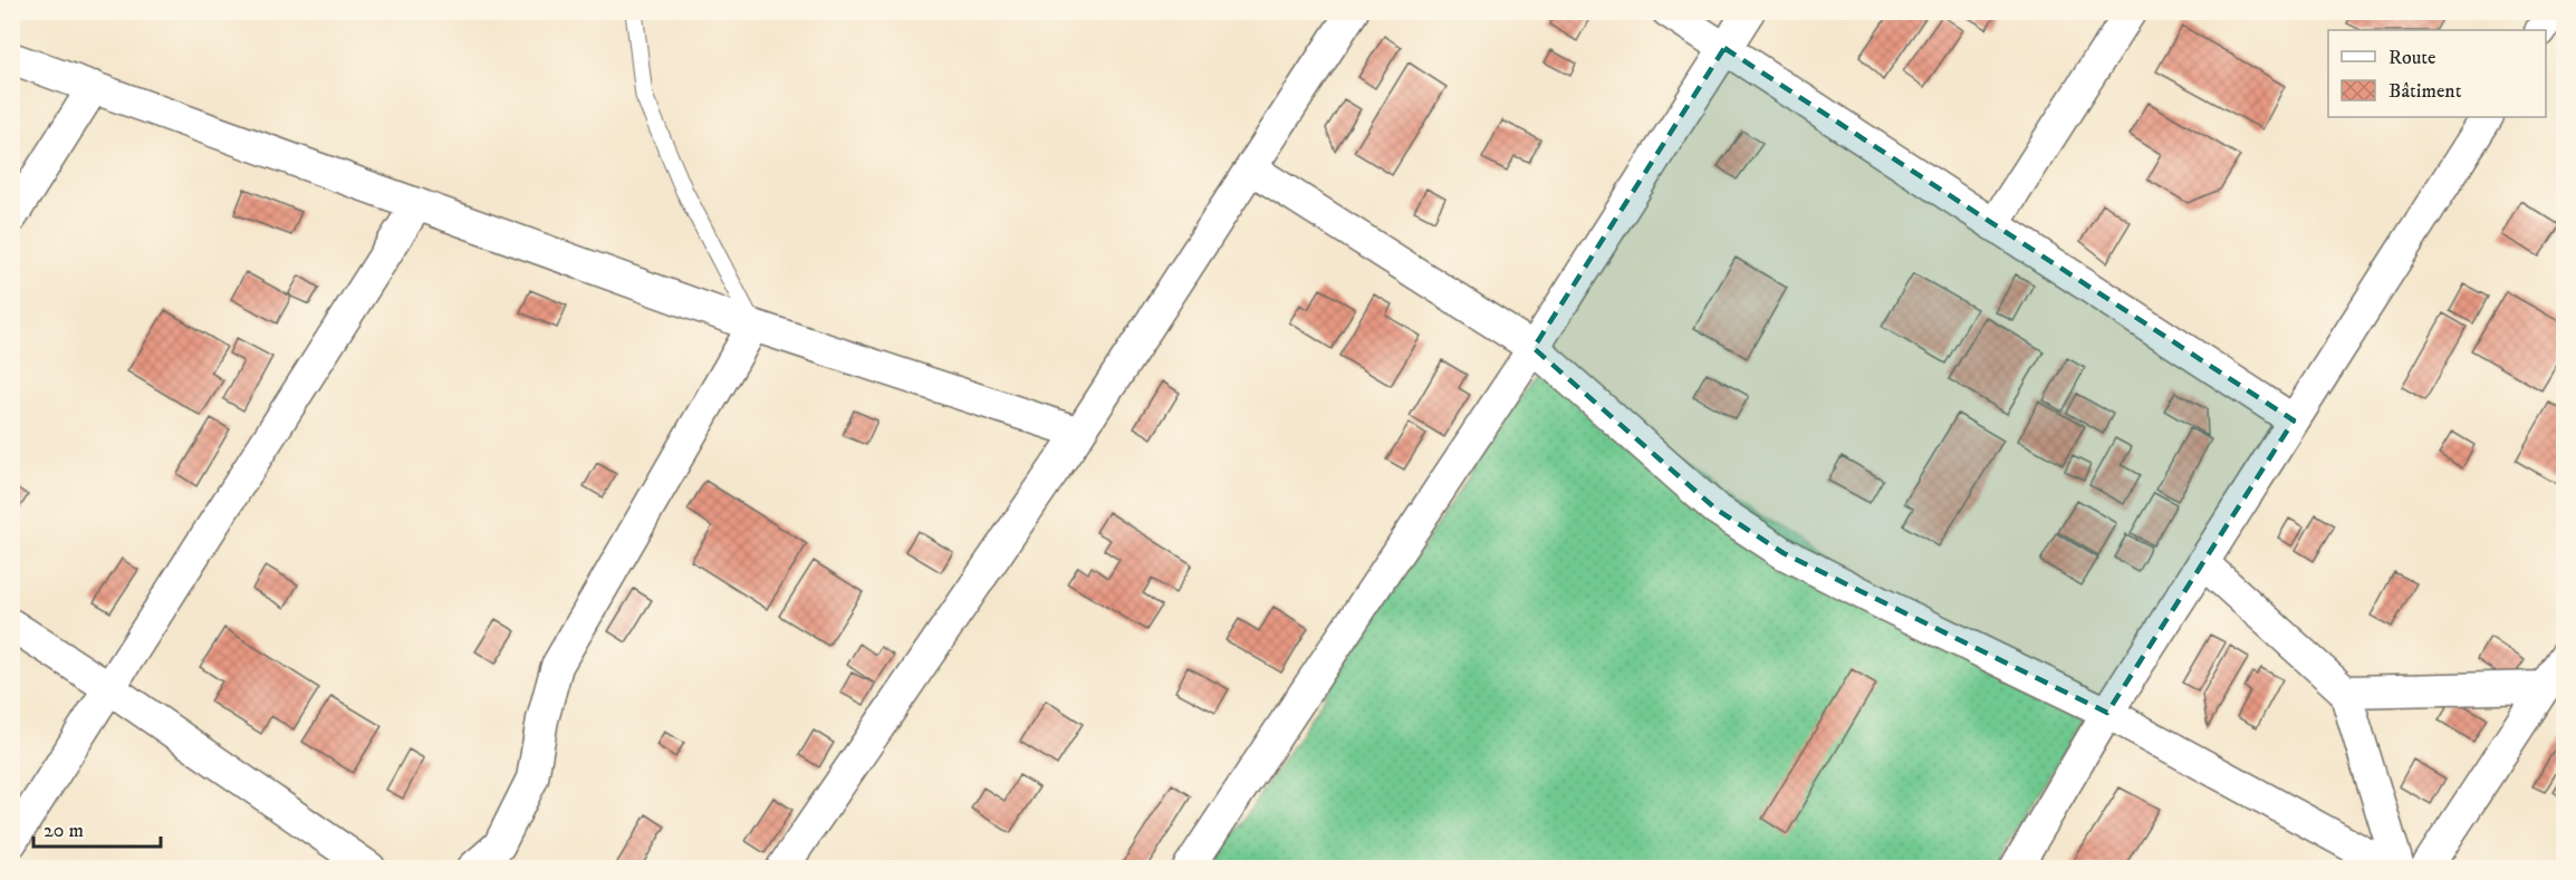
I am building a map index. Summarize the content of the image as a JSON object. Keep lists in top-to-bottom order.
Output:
{
  "legend": ["Route", "Bâtiment"],
  "scale_bar": "20 m"
}
